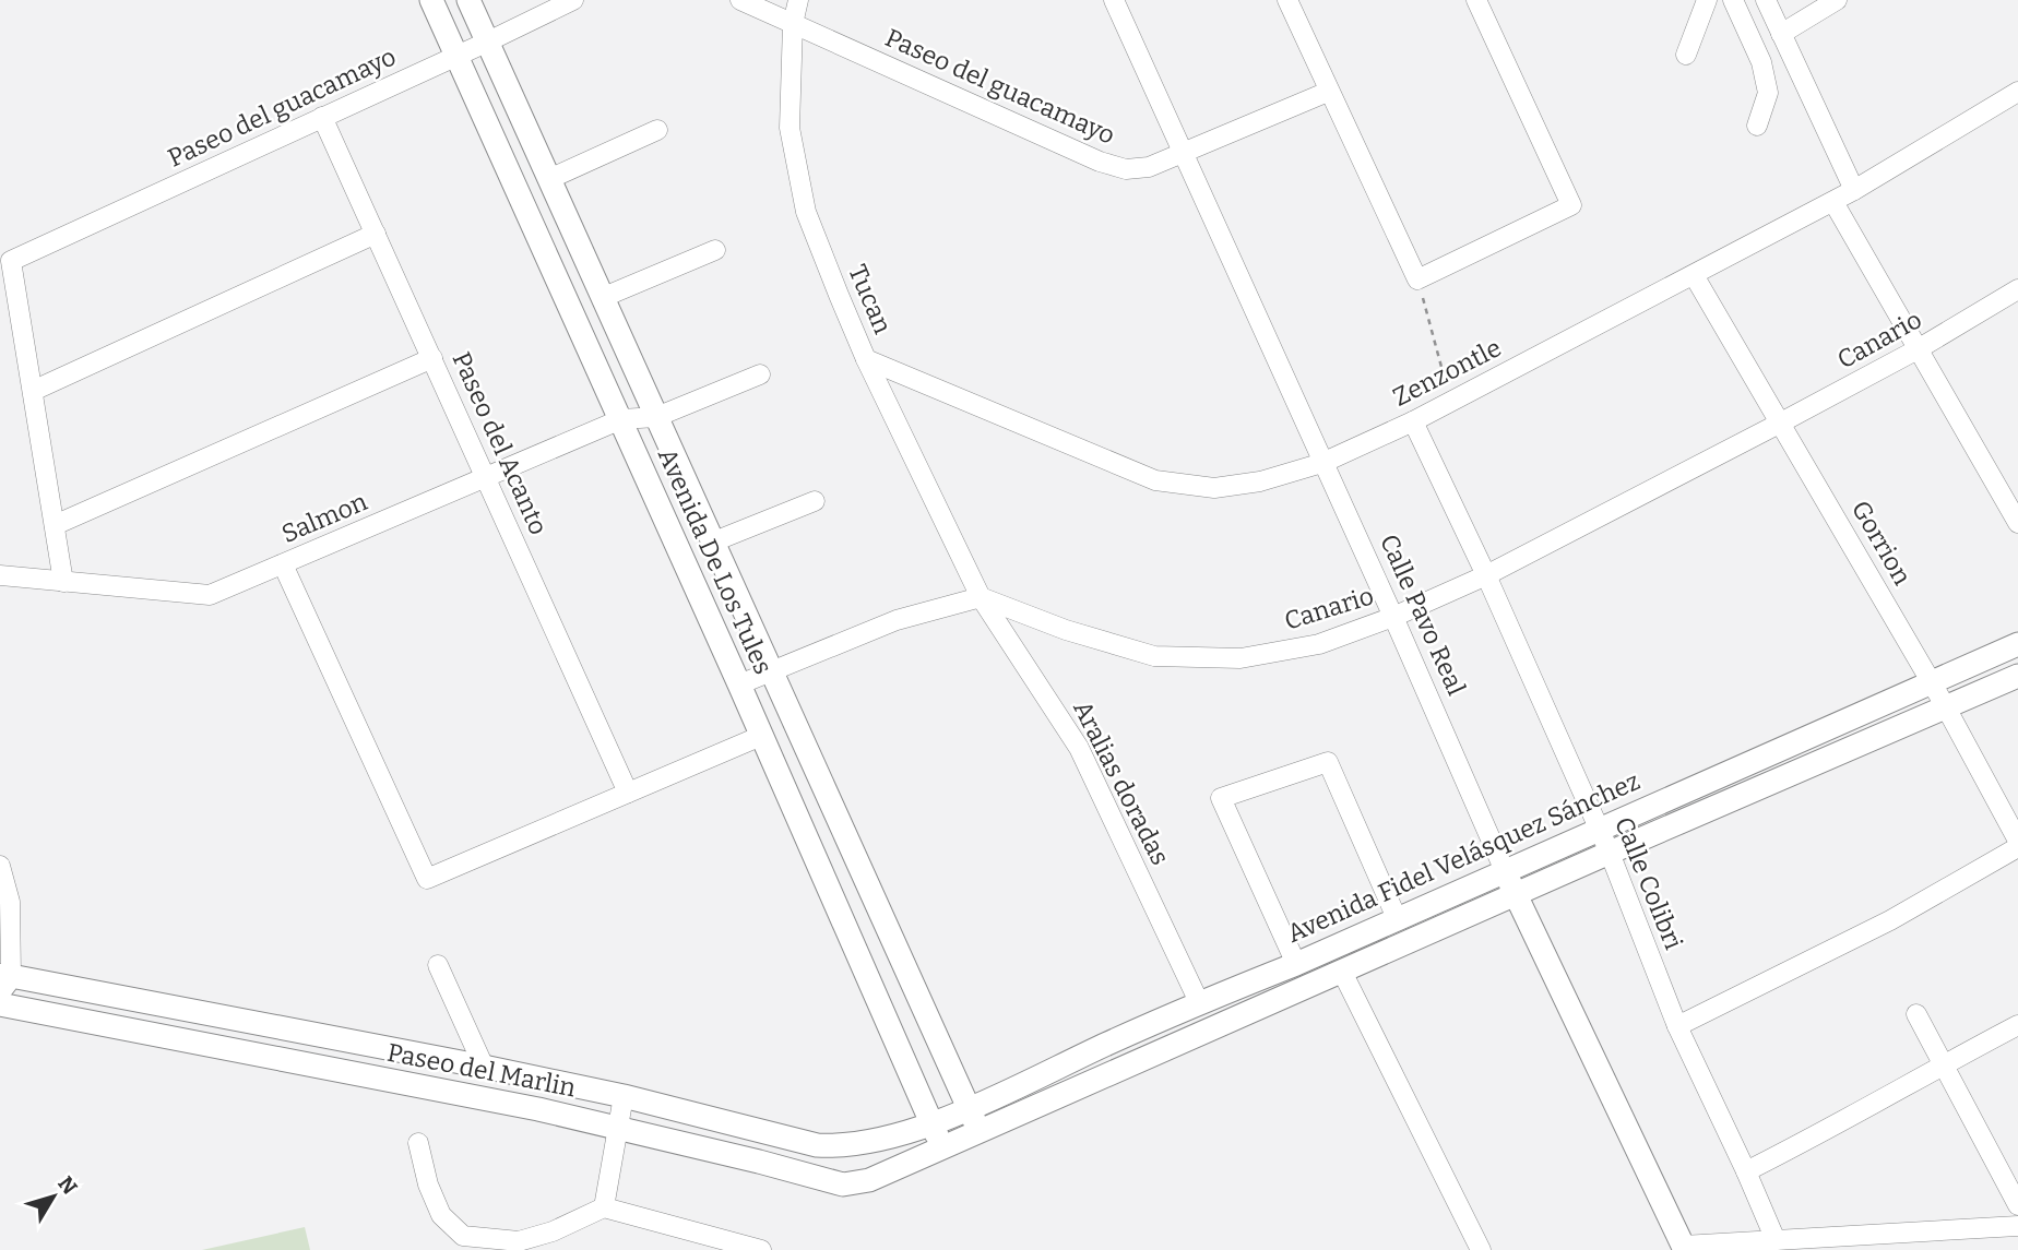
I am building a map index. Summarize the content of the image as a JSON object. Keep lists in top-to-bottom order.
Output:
{
  "streets": {
    "street": [
      "Paseo del guacamayo",
      "Tucan",
      "Canario",
      "Zenzontle",
      "Paseo del Acanto",
      "Salmon",
      "Gorrion",
      "Avenida De Los Tules",
      "Calle Pavo Real",
      "Aralias doradas",
      "Avenida Fidel Velásquez Sánchez",
      "Calle Colibri",
      "Paseo del Marlin"
    ]
  },
  "crossings": [
    ["Paseo del guacamayo", "Tucan"],
    ["Paseo del guacamayo", "Paseo del Acanto"],
    ["Paseo del guacamayo", "Avenida De Los Tules"],
    ["Paseo del guacamayo", "Calle Pavo Real"],
    ["Tucan", "Canario"],
    ["Tucan", "Zenzontle"],
    ["Tucan", "Aralias doradas"],
    ["Canario", "Gorrion"],
    ["Canario", "Calle Pavo Real"],
    ["Canario", "Aralias doradas"],
    ["Canario", "Calle Colibri"],
    ["Zenzontle", "Gorrion"],
    ["Zenzontle", "Calle Pavo Real"],
    ["Zenzontle", "Calle Colibri"],
    ["Paseo del Acanto", "Salmon"],
    ["Salmon", "Avenida De Los Tules"],
    ["Gorrion", "Avenida Fidel Velásquez Sánchez"],
    ["Avenida De Los Tules", "Avenida Fidel Velásquez Sánchez"],
    ["Avenida De Los Tules", "Paseo del Marlin"],
    ["Calle Pavo Real", "Avenida Fidel Velásquez Sánchez"],
    ["Aralias doradas", "Avenida Fidel Velásquez Sánchez"],
    ["Avenida Fidel Velásquez Sánchez", "Calle Colibri"],
    ["Avenida Fidel Velásquez Sánchez", "Paseo del Marlin"]
  ],
  "north": "top right"
}
